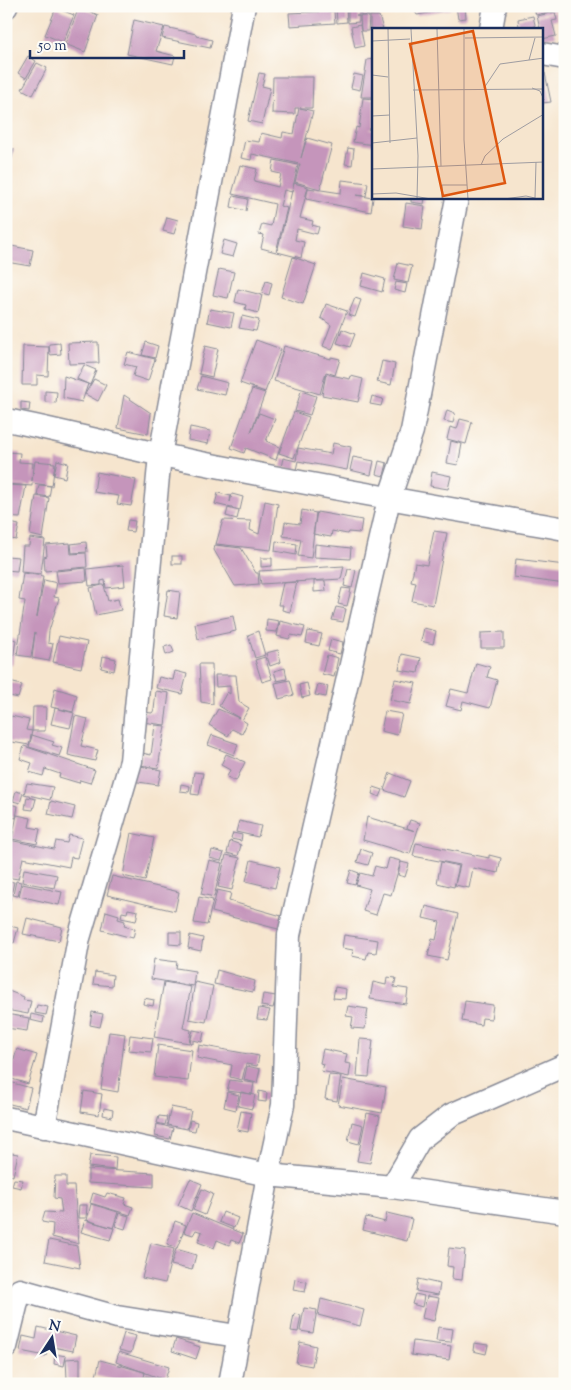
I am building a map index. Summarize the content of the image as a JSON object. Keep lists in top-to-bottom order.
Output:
{
  "scale_bar": "50 m",
  "north": "top"
}
